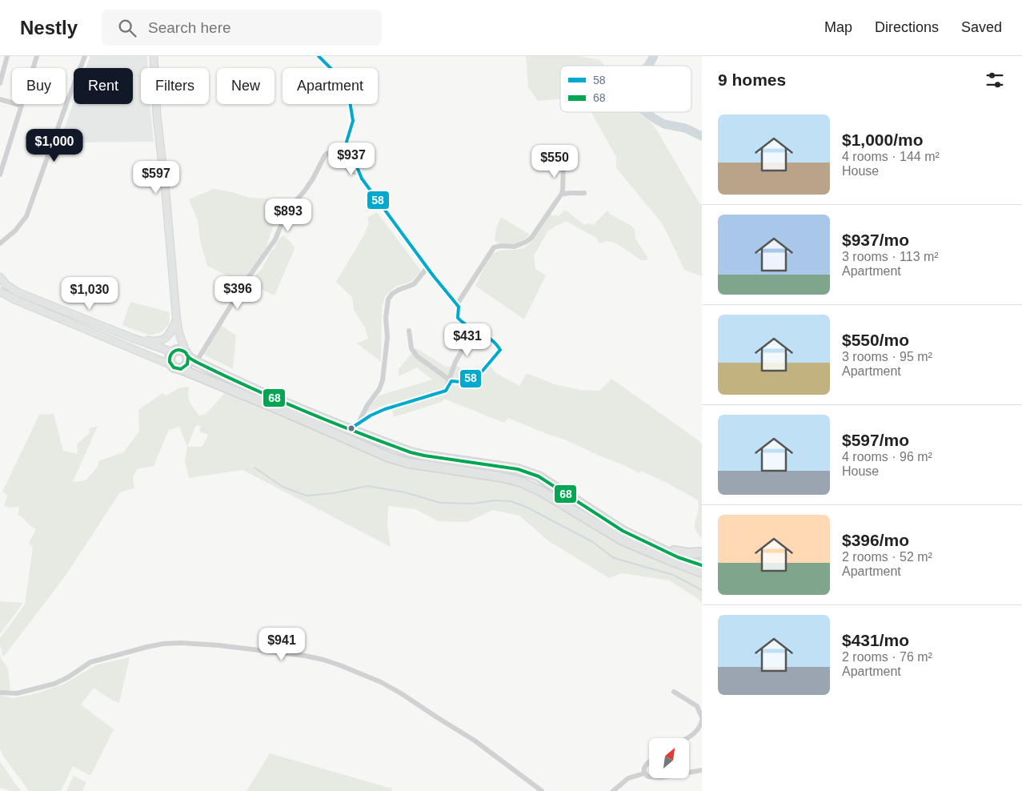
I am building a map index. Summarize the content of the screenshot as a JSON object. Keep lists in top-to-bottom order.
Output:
{
  "lines": ["transit line 58", "transit line 68"],
  "legend": ["58", "68"],
  "north": "top right",
  "page": {
    "header": "Nestly",
    "search": "Search here",
    "nav": ["Map", "Directions", "Saved"],
    "heading": "9 homes",
    "chip": [
      "Buy",
      "Rent",
      "Filters",
      "New",
      "Apartment"
    ],
    "list": [
      {
        "name": "$1,000/mo",
        "note": "4 rooms · 144 m² · House"
      },
      {
        "name": "$937/mo",
        "note": "3 rooms · 113 m² · Apartment"
      },
      {
        "name": "$550/mo",
        "note": "3 rooms · 95 m² · Apartment"
      },
      {
        "name": "$597/mo",
        "note": "4 rooms · 96 m² · House"
      },
      {
        "name": "$396/mo",
        "note": "2 rooms · 52 m² · Apartment"
      },
      {
        "name": "$431/mo",
        "note": "2 rooms · 76 m² · Apartment"
      }
    ],
    "price": [
      "$1,000",
      "$937",
      "$550",
      "$597",
      "$893",
      "$396",
      "$1,030",
      "$431",
      "$941"
    ]
  }
}
